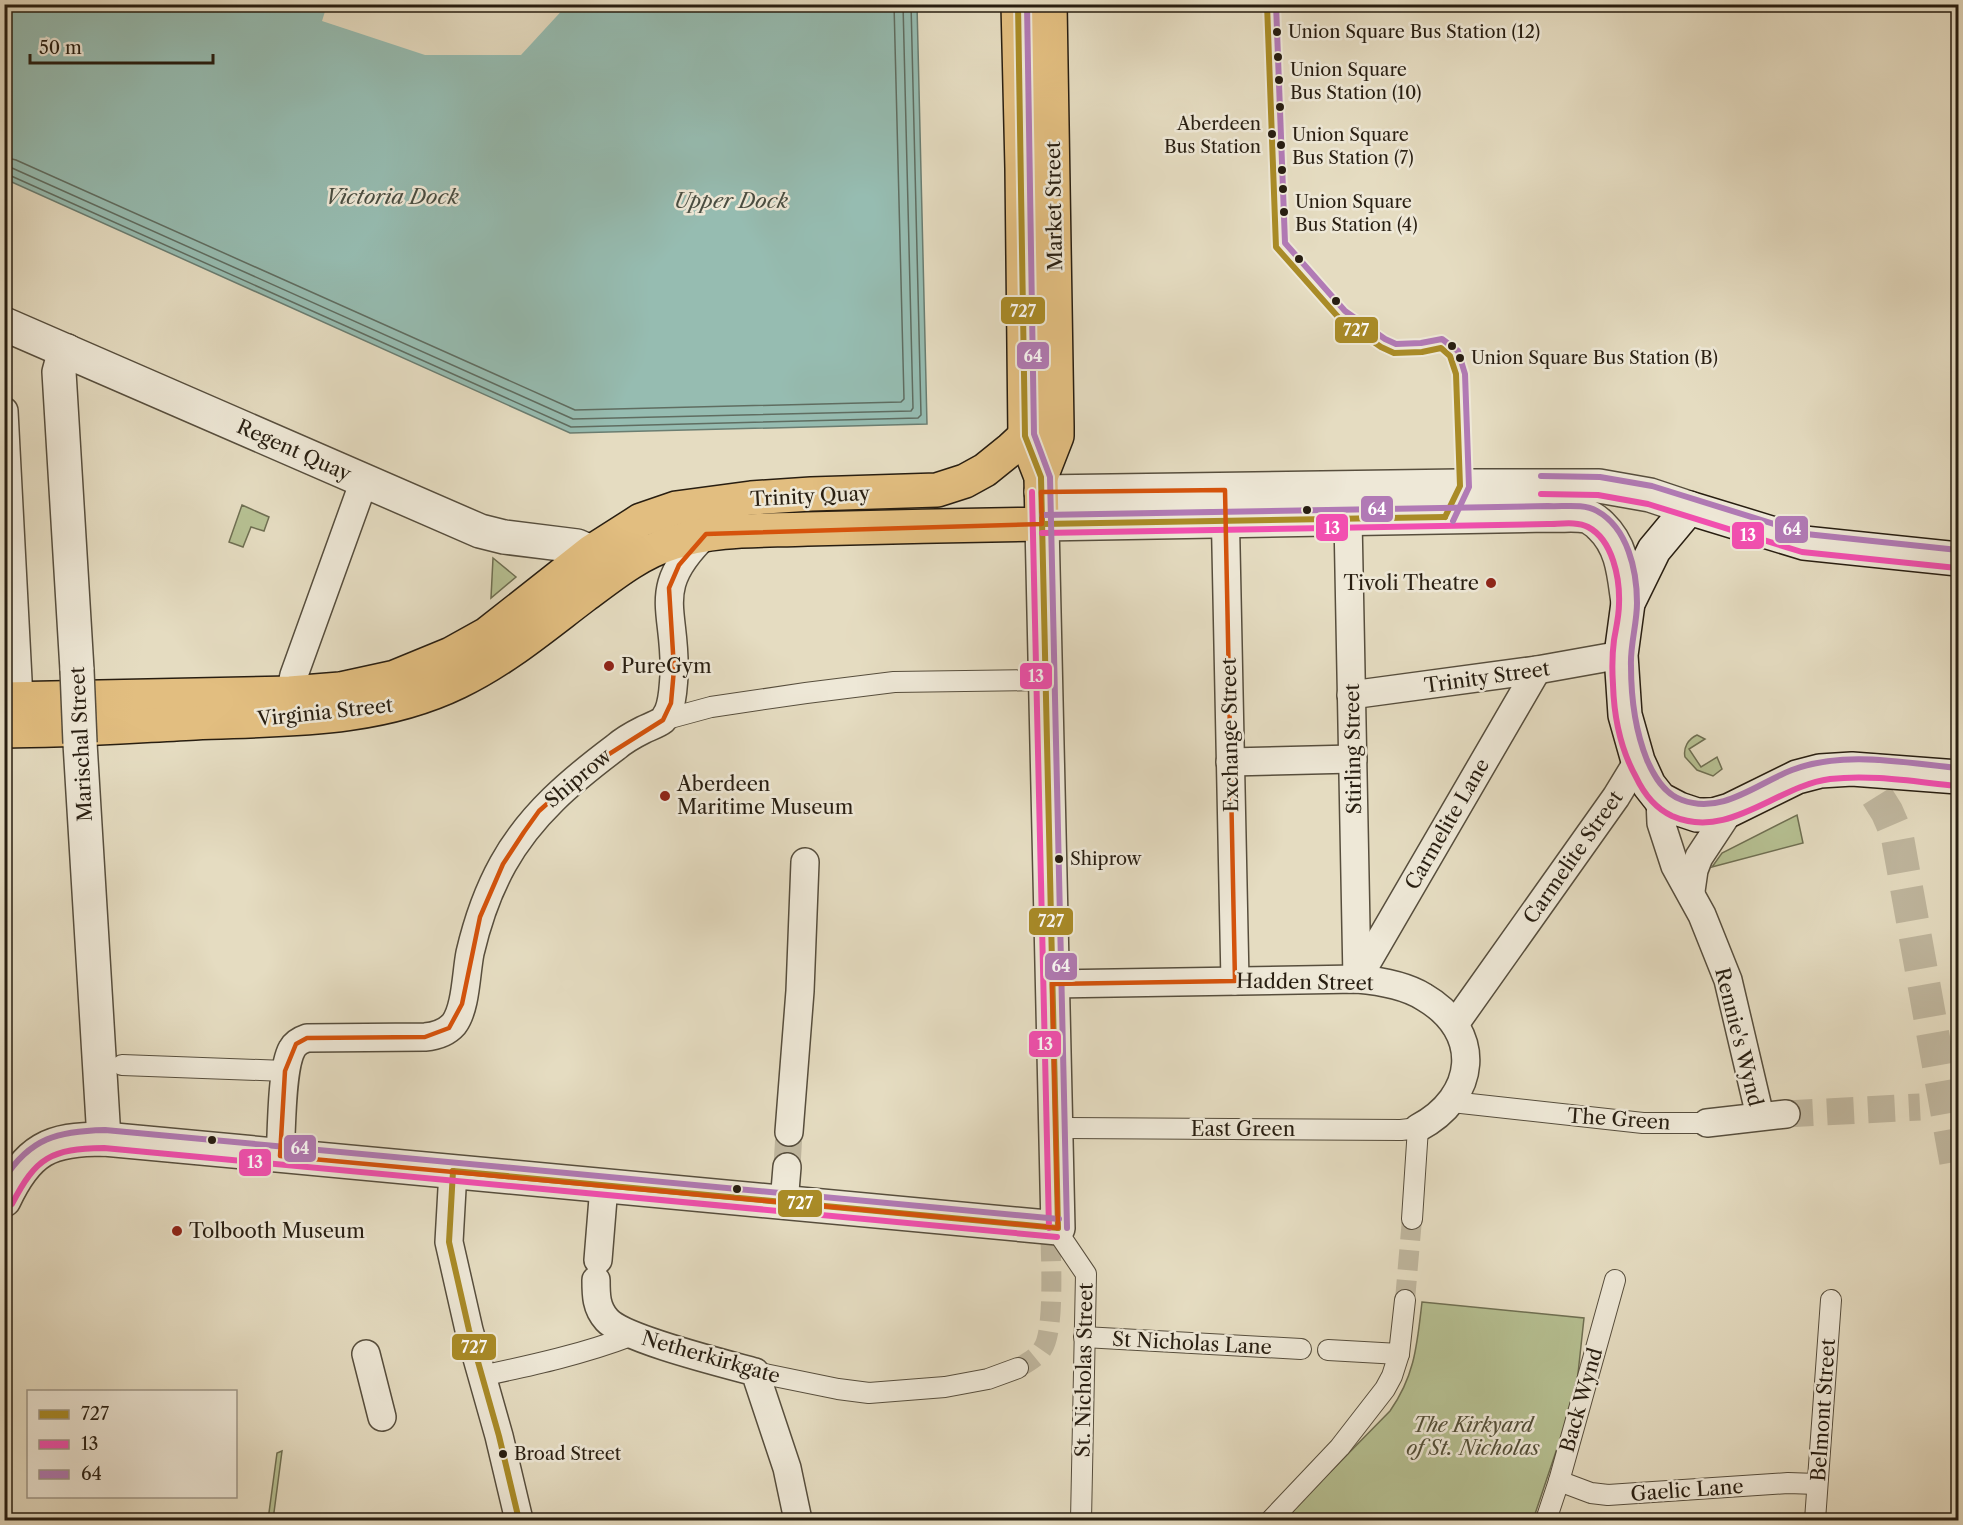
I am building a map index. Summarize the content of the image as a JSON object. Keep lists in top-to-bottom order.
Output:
{
  "streets": {
    "main road": ["Market Street", "Trinity Quay", "Virginia Street"],
    "street": [
      "Regent Quay",
      "Trinity Street",
      "Exchange Street",
      "Marischal Street",
      "Stirling Street",
      "Shiprow",
      "Carmelite Lane",
      "Carmelite Street",
      "Hadden Street",
      "Rennie's Wynd",
      "The Green",
      "East Green",
      "St Nicholas Lane",
      "Netherkirkgate",
      "St. Nicholas Street",
      "Back Wynd",
      "Belmont Street",
      "Gaelic Lane"
    ]
  },
  "crossings": [
    ["Market Street", "Trinity Quay"],
    ["Market Street", "Shiprow"],
    ["Market Street", "Hadden Street"],
    ["Market Street", "St. Nicholas Street"],
    ["Regent Quay", "Trinity Quay"],
    ["Regent Quay", "Virginia Street"],
    ["Regent Quay", "Marischal Street"],
    ["Trinity Quay", "Virginia Street"],
    ["Trinity Street", "Stirling Street"],
    ["Trinity Street", "Carmelite Lane"],
    ["Exchange Street", "Hadden Street"],
    ["Stirling Street", "Carmelite Lane"],
    ["Stirling Street", "Hadden Street"],
    ["Carmelite Lane", "Hadden Street"],
    ["Carmelite Street", "Hadden Street"],
    ["Hadden Street", "The Green"],
    ["Hadden Street", "East Green"],
    ["Rennie's Wynd", "The Green"],
    ["St Nicholas Lane", "St. Nicholas Street"],
    ["Back Wynd", "Gaelic Lane"],
    ["Belmont Street", "Gaelic Lane"]
  ],
  "water": ["Victoria Dock", "Upper Dock"],
  "parks": ["The Kirkyard of St. Nicholas"],
  "places": [
    "Union Square Bus Station (12)",
    "Union Square Bus Station (10)",
    "Aberdeen Bus Station",
    "Union Square Bus Station (7)",
    "Union Square Bus Station (4)",
    "Union Square Bus Station (B)",
    "Tivoli Theatre",
    "PureGym",
    "Aberdeen Maritime Museum",
    "Shiprow",
    "Tolbooth Museum",
    "Broad Street"
  ],
  "lines": ["transit line 727", "transit line 64", "transit line 13"],
  "legend": ["727", "13", "64"],
  "scale_bar": "50 m"
}
